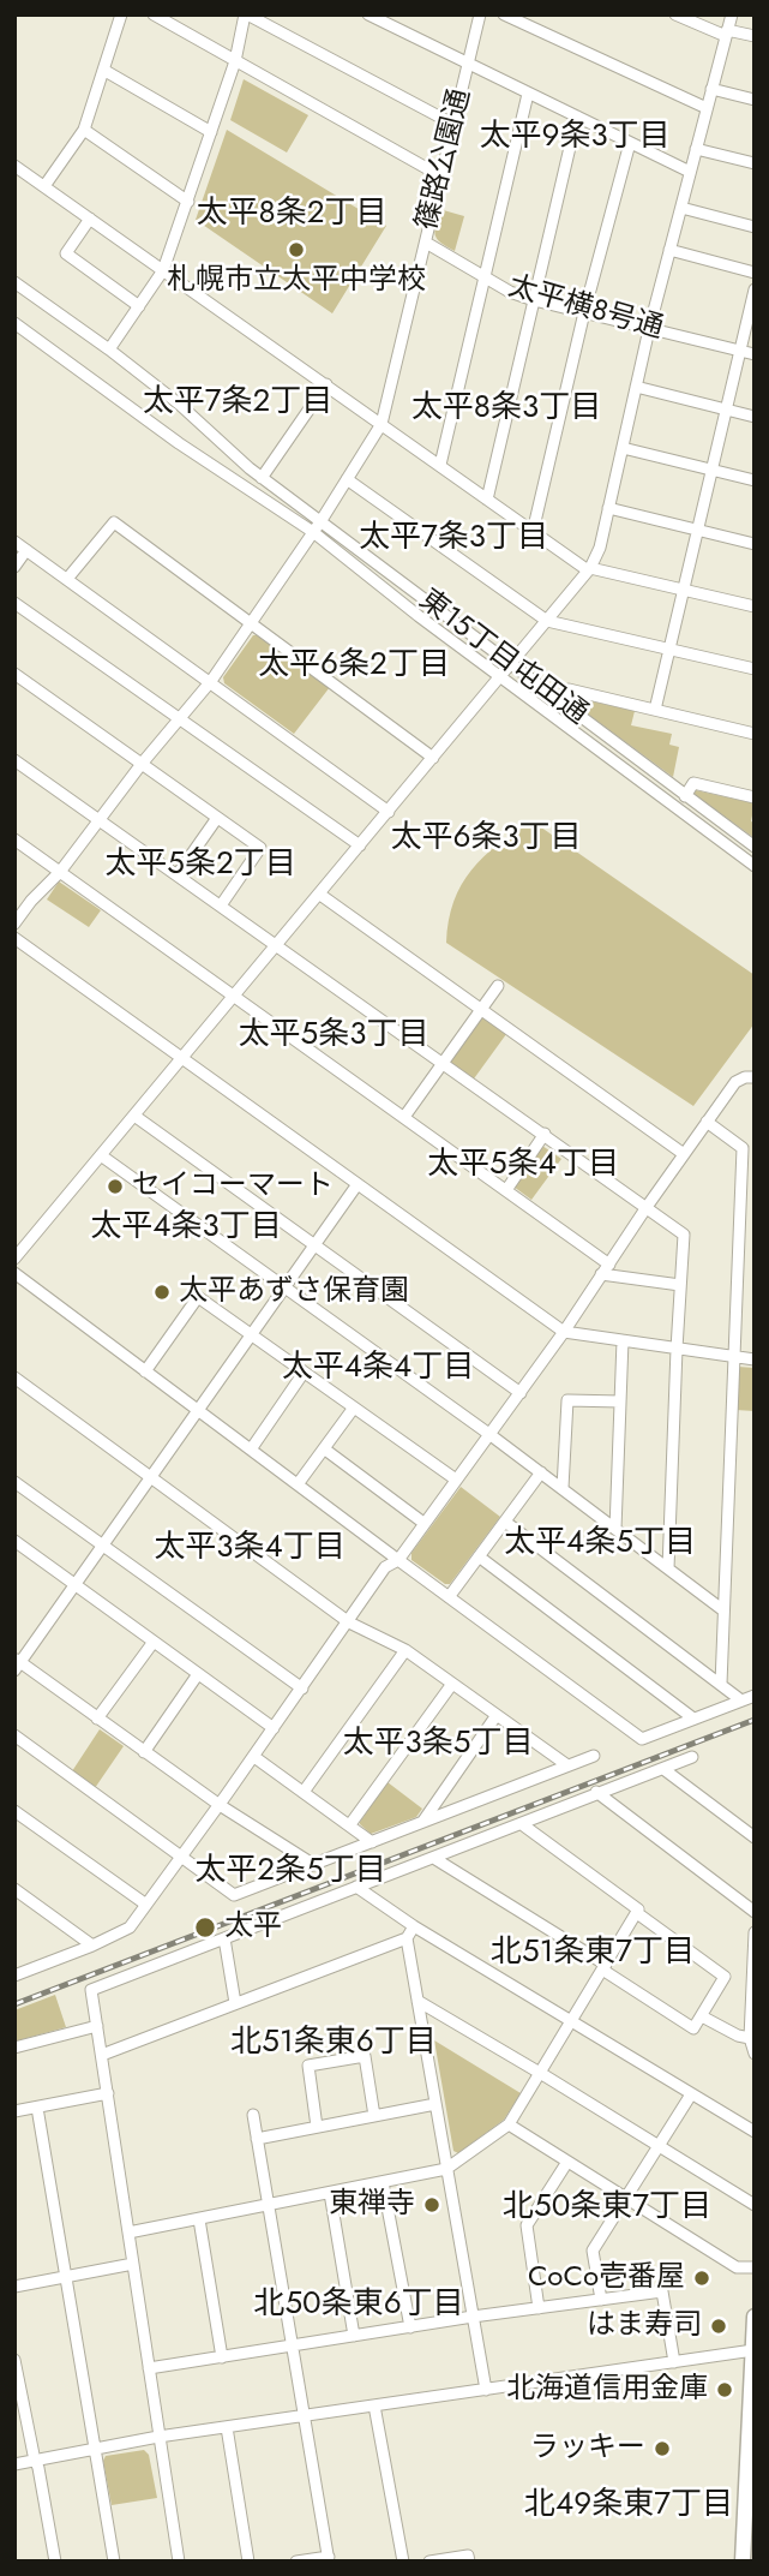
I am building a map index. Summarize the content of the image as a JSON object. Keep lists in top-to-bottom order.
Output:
{
  "streets": {
    "street": ["篠路公園通", "太平横8号通", "東15丁目屯田通"]
  },
  "crossings": [
    ["篠路公園通", "太平横8号通"],
    ["篠路公園通", "東15丁目屯田通"]
  ],
  "districts": [
    "太平9条3丁目",
    "太平8条2丁目",
    "太平7条2丁目",
    "太平8条3丁目",
    "太平7条3丁目",
    "太平6条2丁目",
    "太平6条3丁目",
    "太平5条2丁目",
    "太平5条3丁目",
    "太平5条4丁目",
    "太平4条3丁目",
    "太平4条4丁目",
    "太平4条5丁目",
    "太平3条4丁目",
    "太平3条5丁目",
    "太平2条5丁目",
    "北51条東7丁目",
    "北51条東6丁目",
    "北50条東7丁目",
    "北50条東6丁目",
    "北49条東7丁目"
  ],
  "places": [
    "札幌市立太平中学校",
    "セイコーマート",
    "太平あずさ保育園",
    "太平",
    "東禅寺",
    "CoCo壱番屋",
    "はま寿司",
    "北海道信用金庫",
    "ラッキー"
  ]
}
